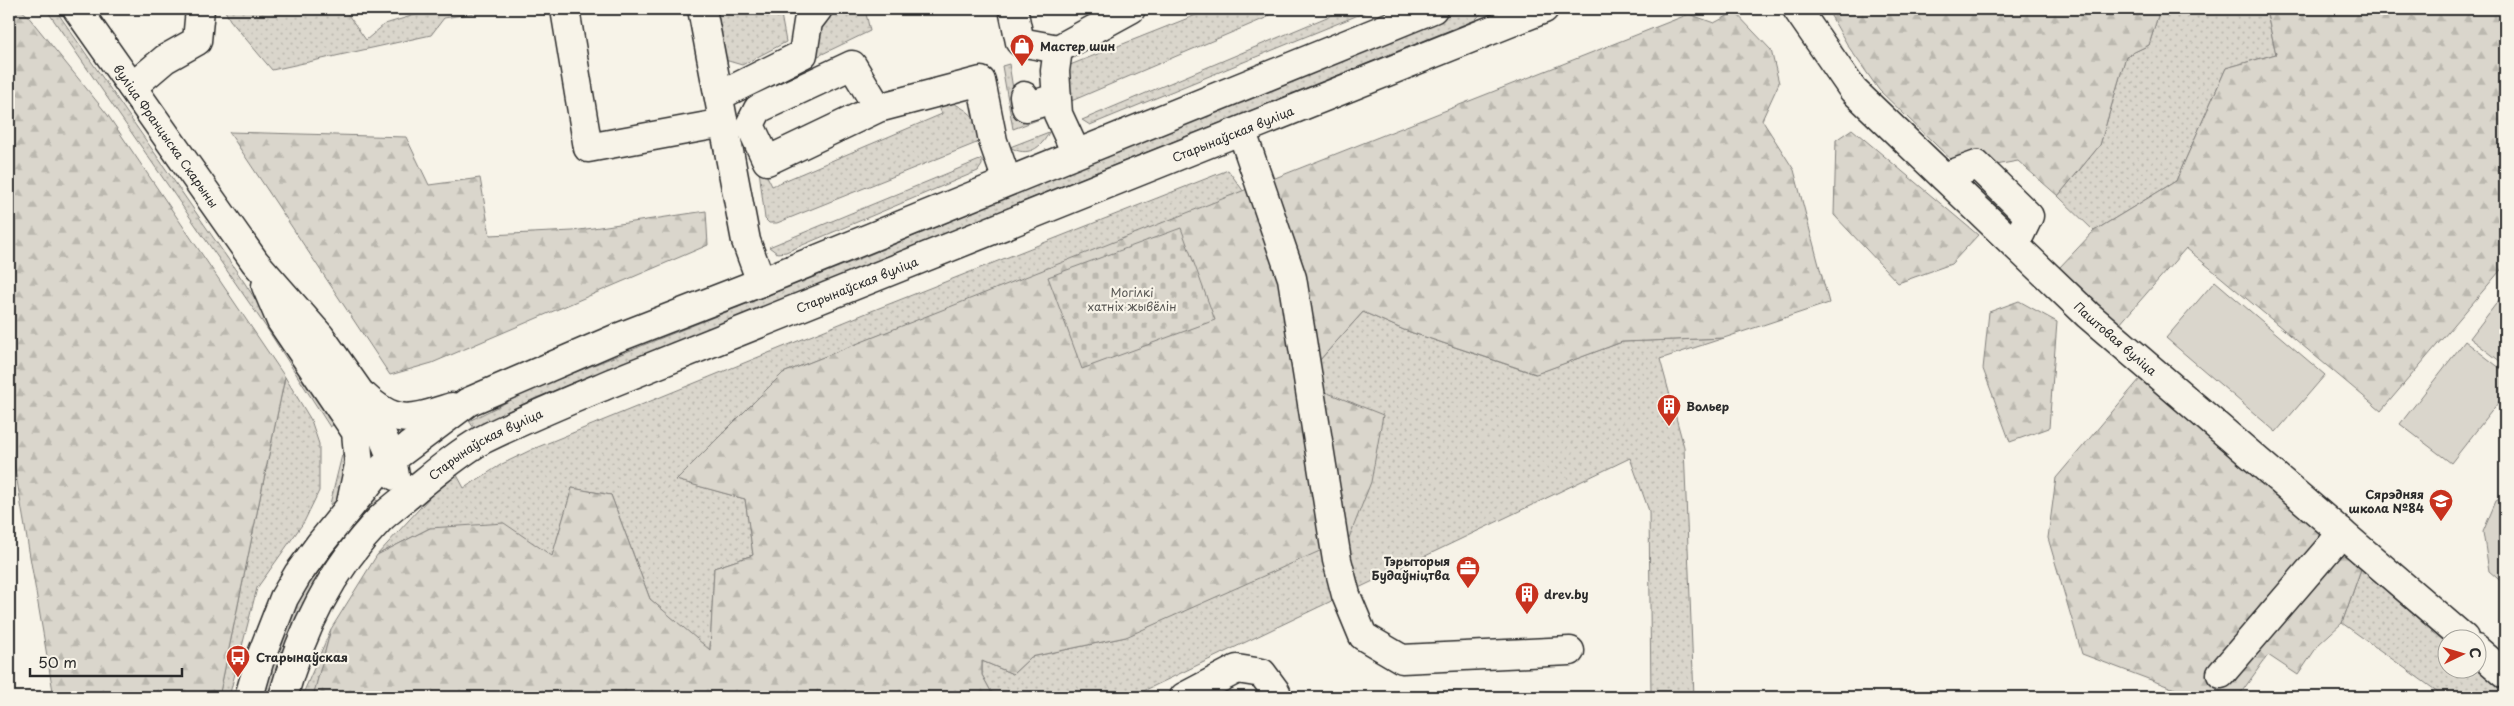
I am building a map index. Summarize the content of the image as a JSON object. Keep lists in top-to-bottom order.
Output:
{
  "streets": {
    "main road": ["вуліца Францыска Скарыны", "Старынаўская вуліца", "Паштовая вуліца"]
  },
  "crossings": [
    ["вуліца Францыска Скарыны", "Старынаўская вуліца"]
  ],
  "parks": ["Могілкі хатніх жывёлін"],
  "places": {
    "shop": ["Мастер шин"],
    "building": ["Вольер", "drev.by"],
    "school or university": ["Сярэдняя школа №84"],
    "office": ["Тэрыторыя Будаўніцтва"],
    "bus stop": ["Старынаўская"]
  },
  "scale_bar": "50 m",
  "north": "right"
}
